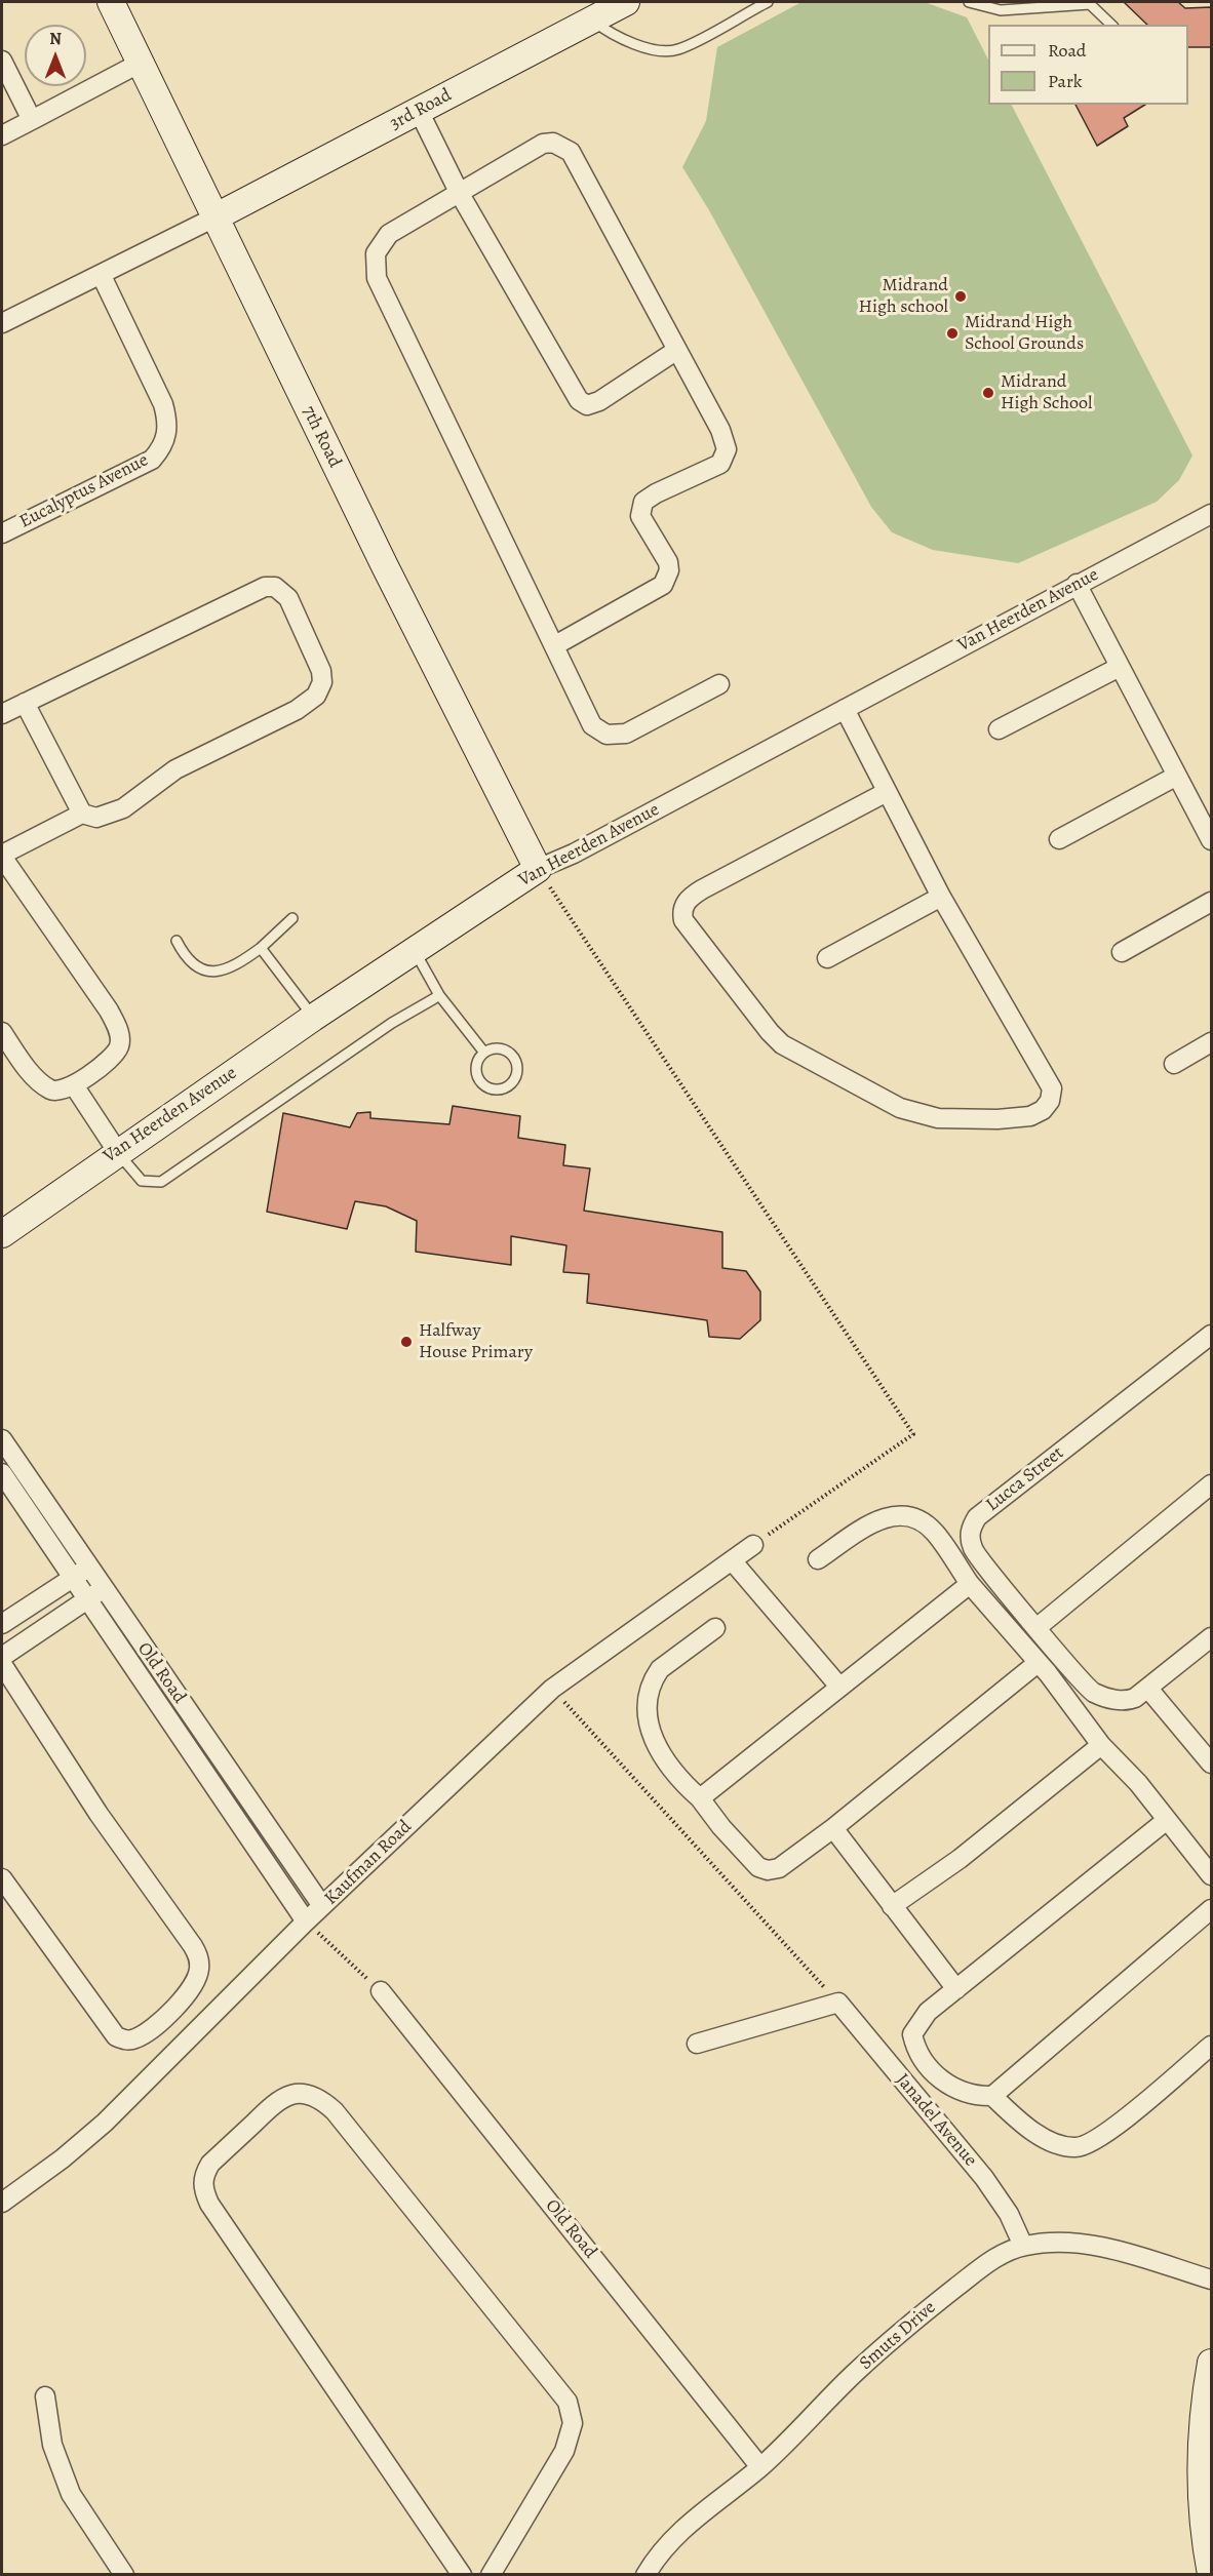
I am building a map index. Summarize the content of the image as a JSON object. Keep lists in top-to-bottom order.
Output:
{
  "streets": {
    "street": [
      "3rd Road",
      "7th Road",
      "Eucalyptus Avenue",
      "Van Heerden Avenue",
      "Lucca Street",
      "Old Road",
      "Kaufman Road",
      "Janadel Avenue",
      "Smuts Drive"
    ]
  },
  "crossings": [
    ["3rd Road", "7th Road"],
    ["7th Road", "Van Heerden Avenue"],
    ["Old Road", "Kaufman Road"],
    ["Old Road", "Smuts Drive"],
    ["Janadel Avenue", "Smuts Drive"]
  ],
  "places": [
    "Midrand High school",
    "Midrand High School Grounds",
    "Midrand High School",
    "Halfway House Primary"
  ],
  "legend": ["Road", "Park"],
  "north": "top"
}
